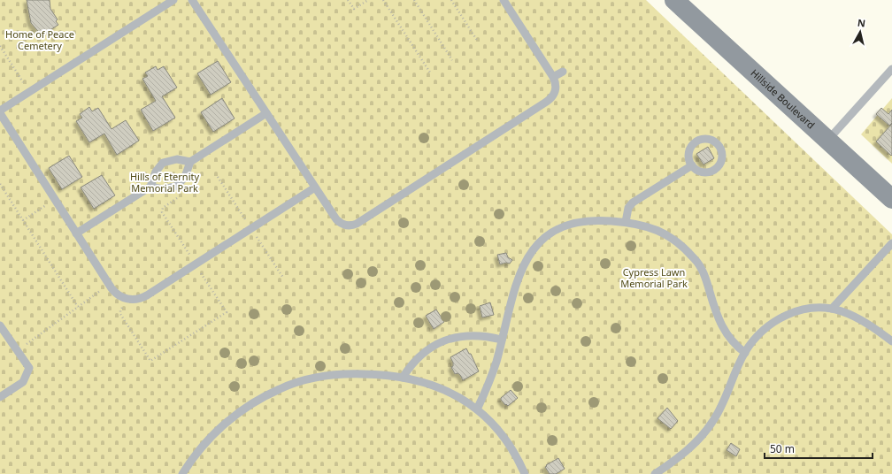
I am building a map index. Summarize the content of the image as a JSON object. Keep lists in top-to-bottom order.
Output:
{
  "streets": {
    "main road": ["Hillside Boulevard"]
  },
  "parks": ["Home of Peace Cemetery", "Hills of Eternity Memorial Park", "Cypress Lawn Memorial Park"],
  "scale_bar": "50 m",
  "north": "top"
}
